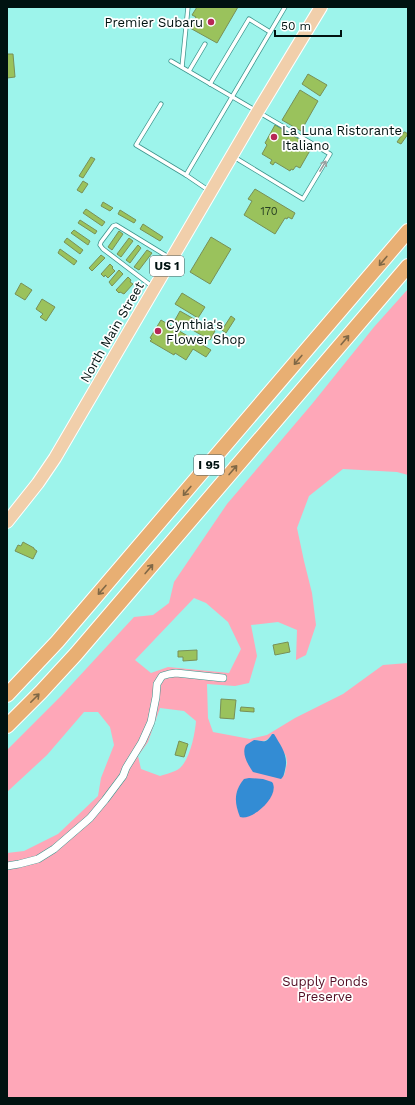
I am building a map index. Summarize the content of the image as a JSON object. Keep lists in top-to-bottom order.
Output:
{
  "streets": {
    "highway": ["I 95"],
    "main road": ["US 1", "North Main Street"]
  },
  "parks": ["Supply Ponds Preserve"],
  "places": ["Premier Subaru", "La Luna Ristorante Italiano", "Cynthia's Flower Shop"],
  "house_numbers": ["170"],
  "scale_bar": "50 m"
}
